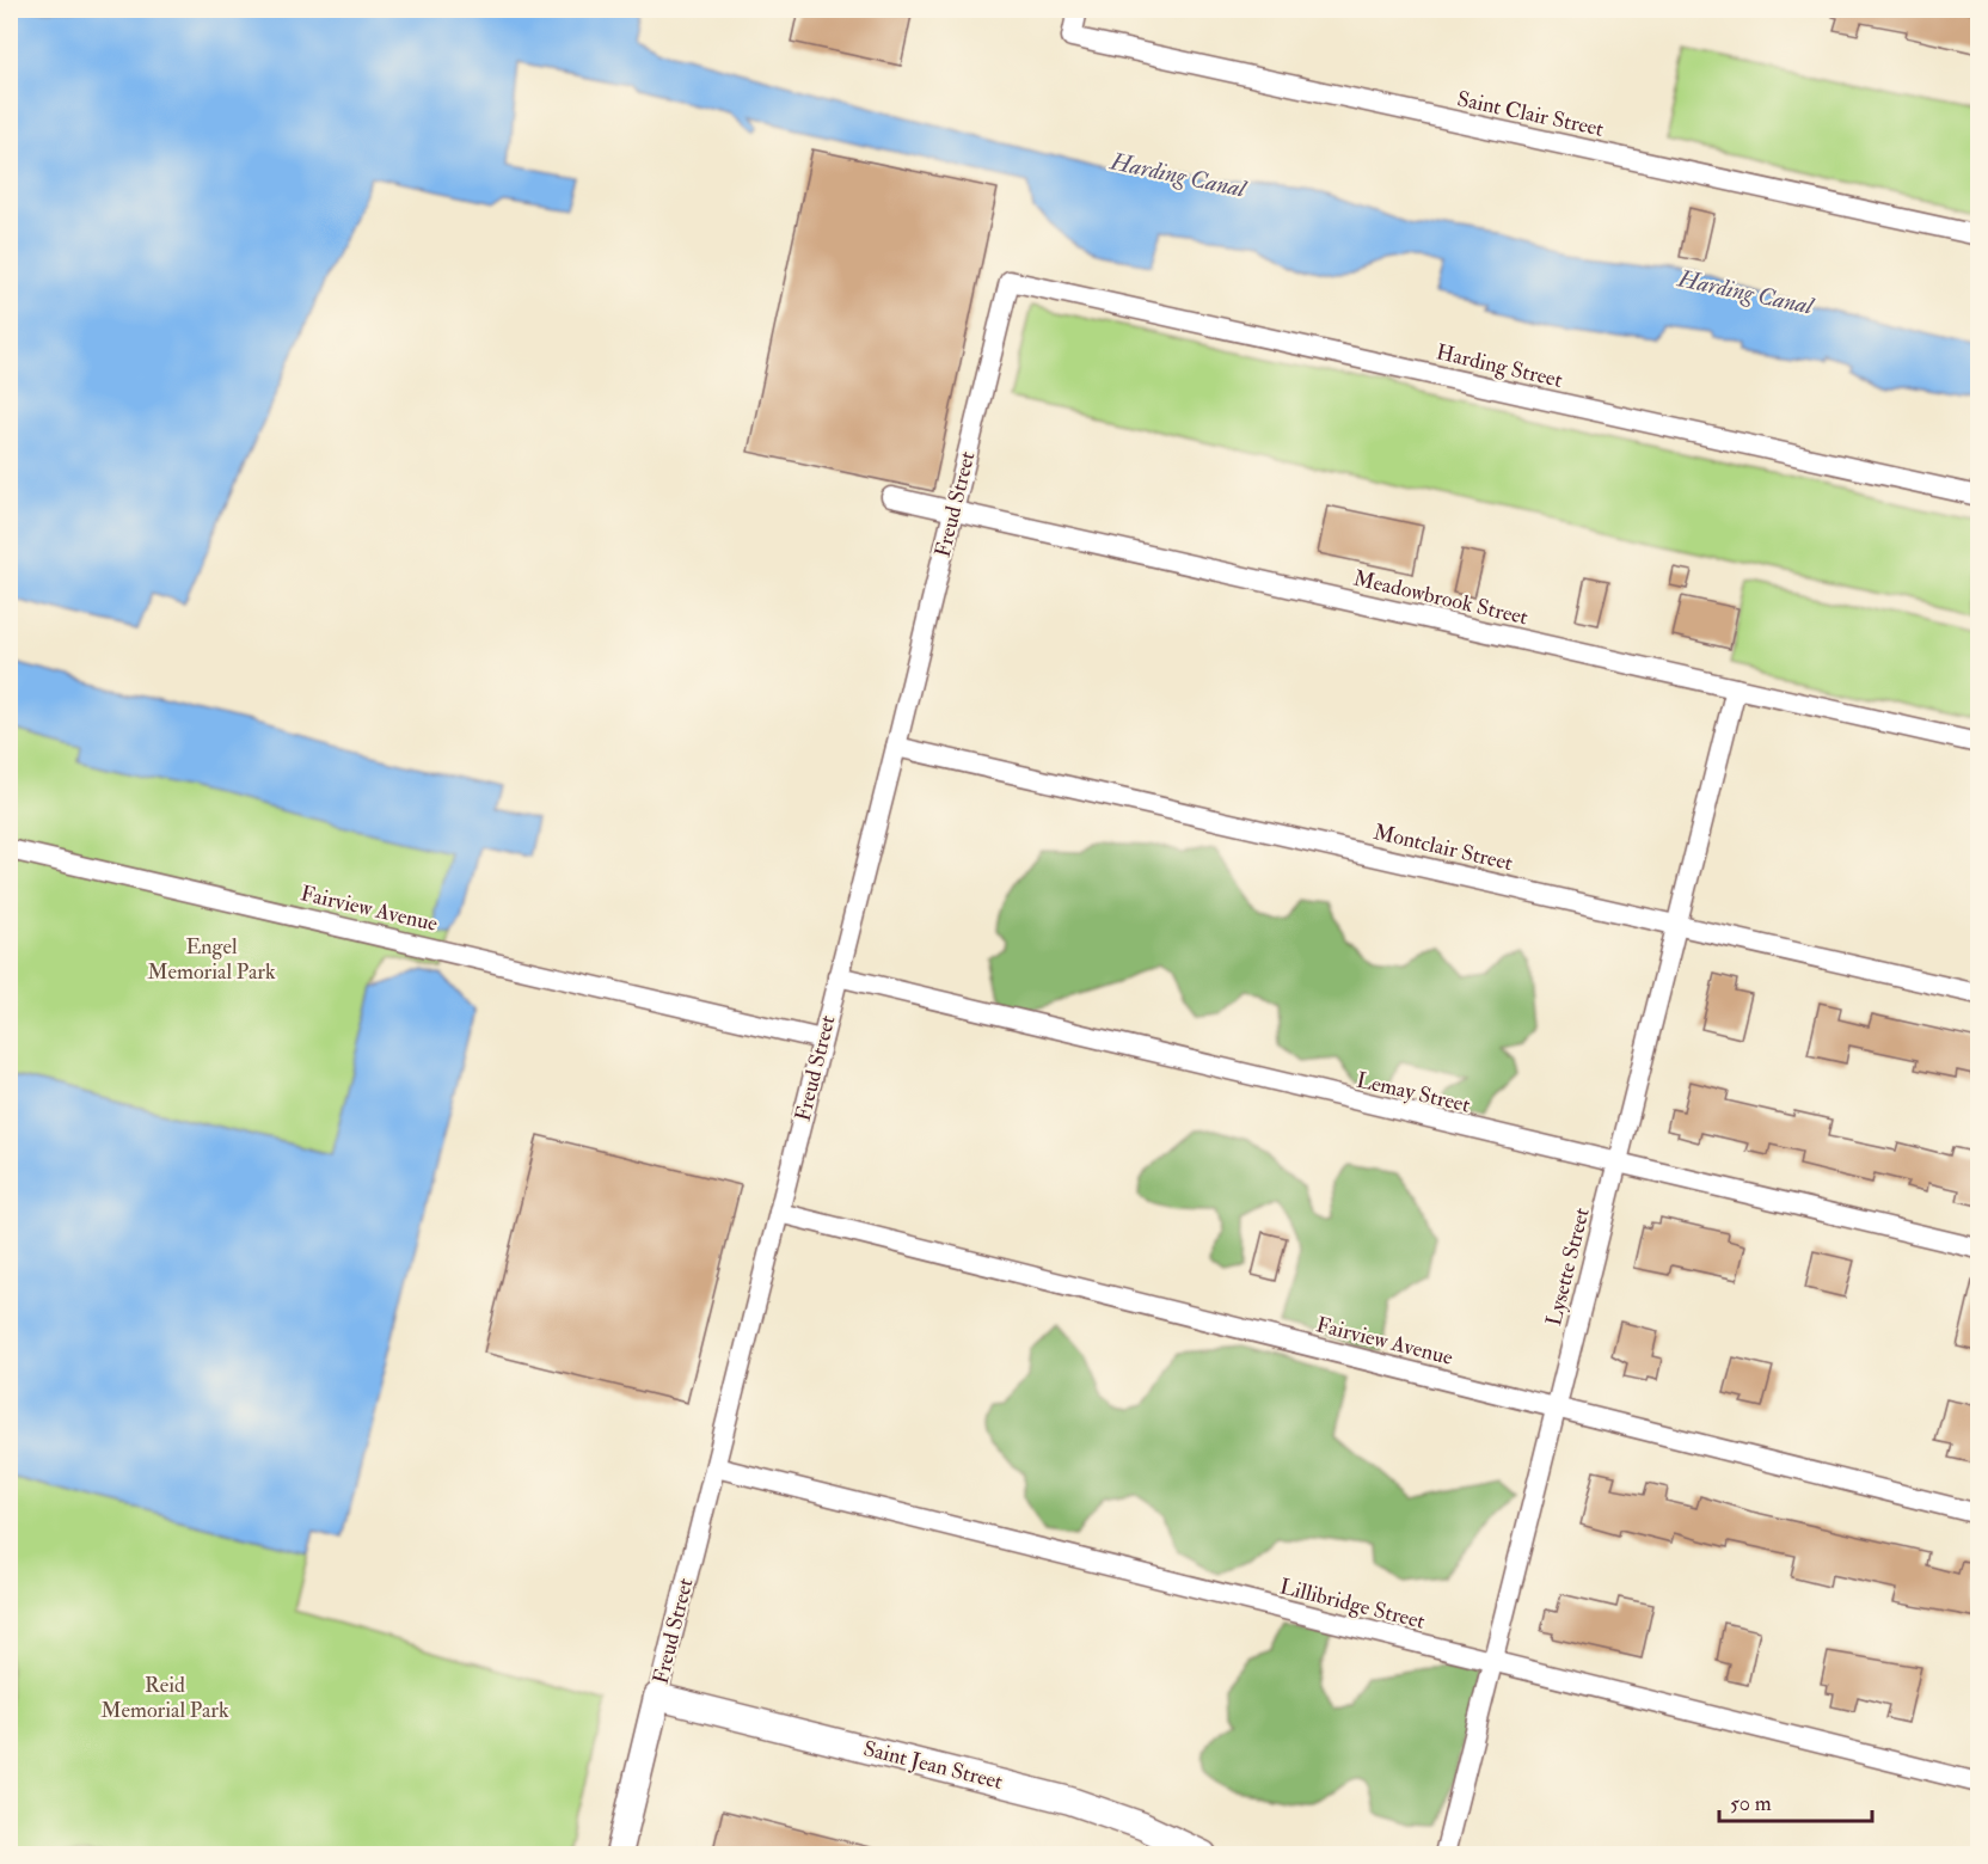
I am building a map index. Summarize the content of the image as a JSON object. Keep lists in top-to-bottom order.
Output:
{
  "streets": {
    "street": [
      "Saint Clair Street",
      "Harding Street",
      "Freud Street",
      "Meadowbrook Street",
      "Montclair Street",
      "Fairview Avenue",
      "Lemay Street",
      "Lysette Street",
      "Lillibridge Street",
      "Saint Jean Street"
    ]
  },
  "crossings": [
    ["Harding Street", "Freud Street"],
    ["Freud Street", "Meadowbrook Street"],
    ["Freud Street", "Montclair Street"],
    ["Freud Street", "Fairview Avenue"],
    ["Freud Street", "Lemay Street"],
    ["Freud Street", "Lillibridge Street"],
    ["Freud Street", "Saint Jean Street"],
    ["Meadowbrook Street", "Lysette Street"],
    ["Montclair Street", "Lysette Street"],
    ["Fairview Avenue", "Lysette Street"],
    ["Lemay Street", "Lysette Street"],
    ["Lysette Street", "Lillibridge Street"]
  ],
  "water": ["Harding Canal"],
  "parks": ["Engel Memorial Park", "Reid Memorial Park"],
  "scale_bar": "50 m"
}
